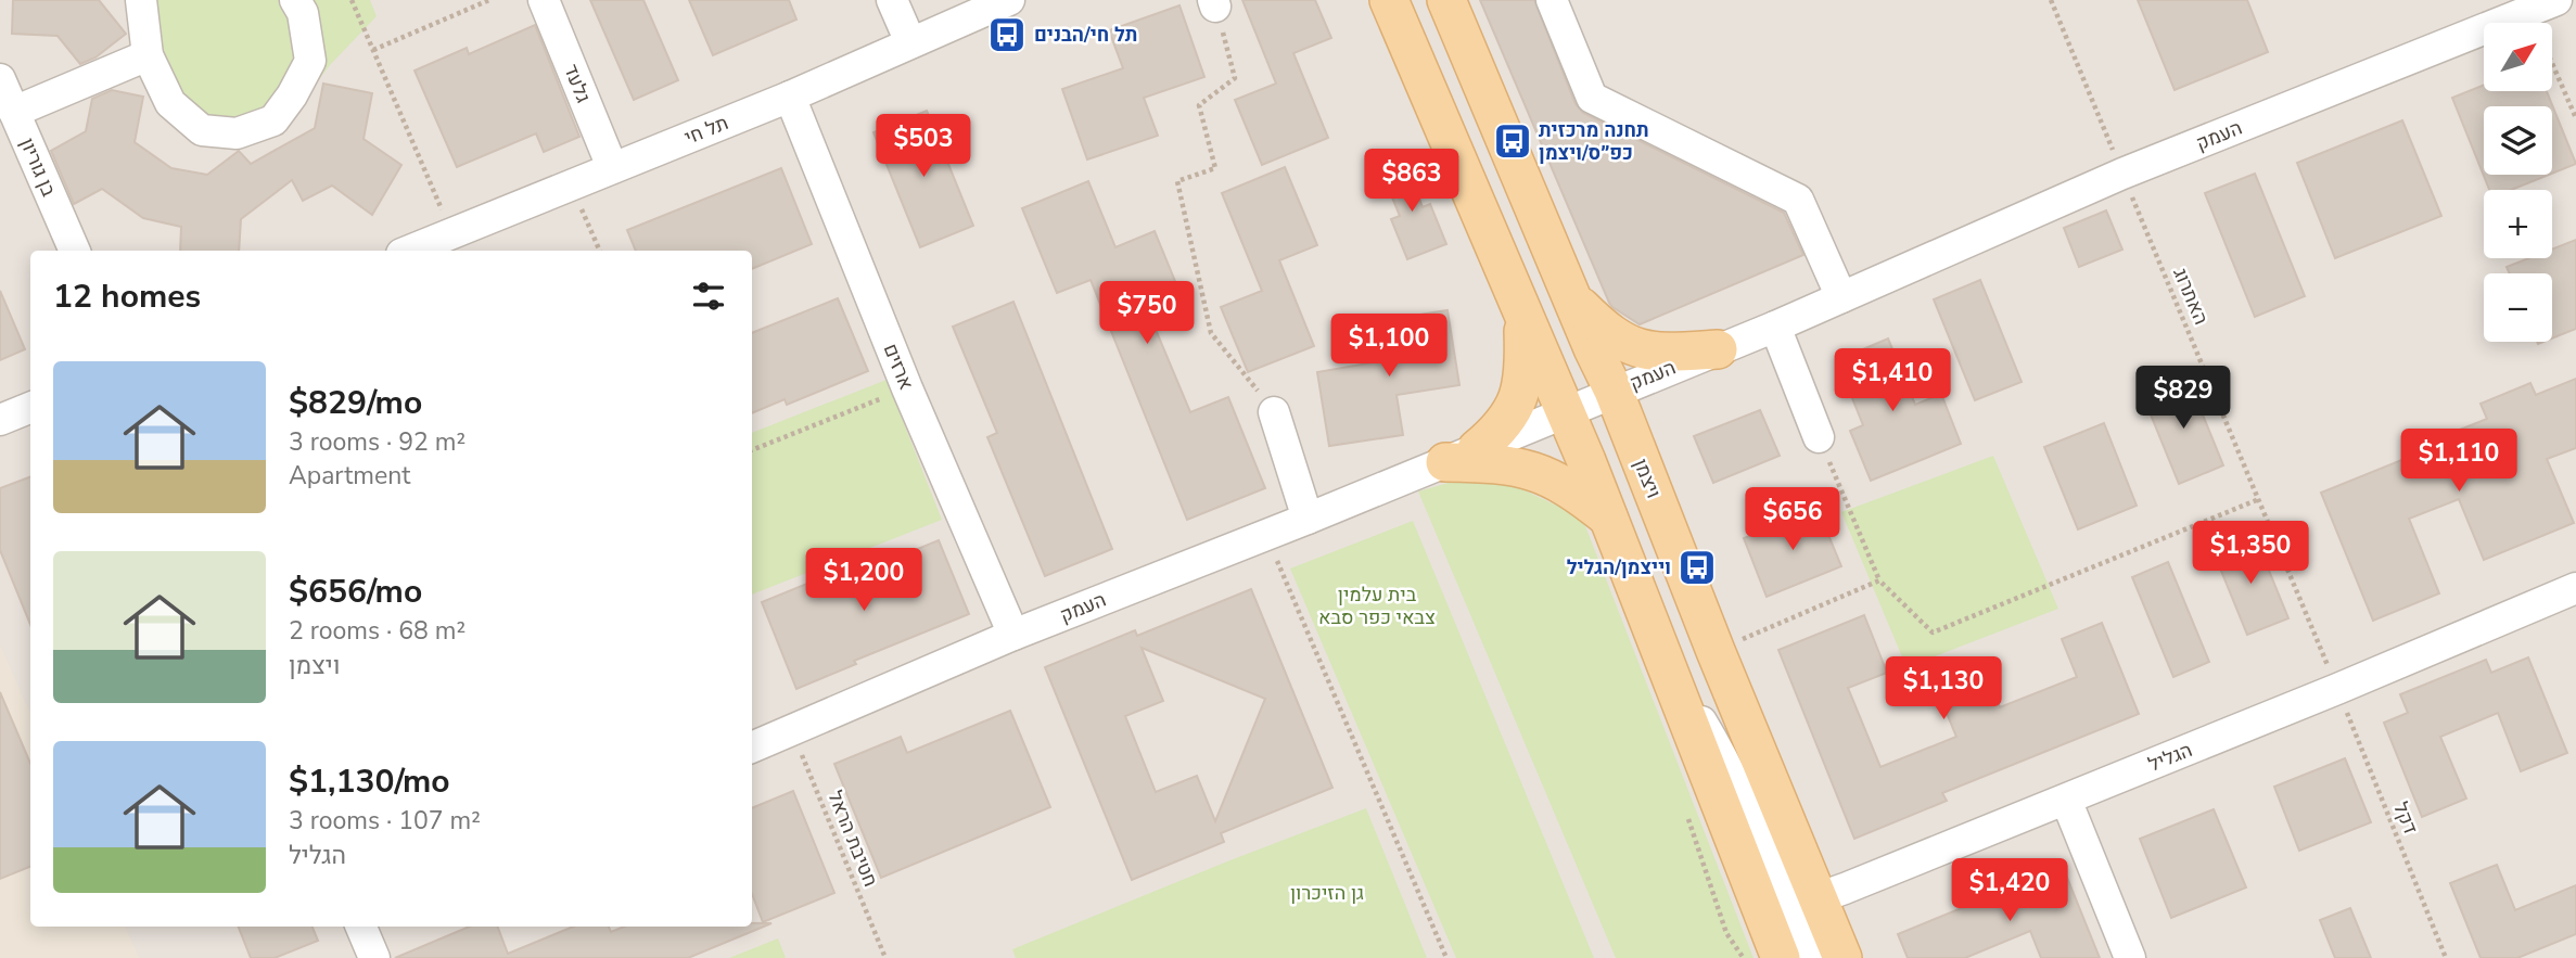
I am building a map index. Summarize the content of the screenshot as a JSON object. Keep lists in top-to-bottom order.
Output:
{
  "streets": {
    "main road": ["ויצמן"],
    "street": [
      "גלעד",
      "תל חי",
      "העמק",
      "בן גוריון",
      "ארזים",
      "הגליל"
    ],
    "path": ["האתרוג", "דקל", "חטיבת הראל"]
  },
  "crossings": [
    ["גלעד", "תל חי"],
    ["תל חי", "ארזים"],
    ["העמק", "האתרוג"],
    ["העמק", "ארזים"],
    ["העמק", "ויצמן"],
    ["העמק", "חטיבת הראל"],
    ["האתרוג", "הגליל"],
    ["האתרוג", "דקל"],
    ["ויצמן", "הגליל"],
    ["הגליל", "דקל"]
  ],
  "parks": ["בית עלמין צבאי כפר סבא", "גן הזיכרון"],
  "places": {
    "bus stop": ["תל חי/הבנים", "תחנה מרכזית כפ״ס/ויצמן", "וייצמן/הגליל"]
  },
  "north": "top right",
  "page": {
    "map_buttons": ["+", "−"],
    "price": [
      "$503",
      "$863",
      "$750",
      "$1,100",
      "$1,410",
      "$829",
      "$1,110",
      "$656",
      "$1,350",
      "$1,200",
      "$1,130",
      "$1,420"
    ],
    "heading": "12 homes",
    "list": [
      {
        "name": "$829/mo",
        "note": "3 rooms · 92 m² · Apartment"
      },
      {
        "name": "$656/mo",
        "note": "2 rooms · 68 m² · ויצמן"
      },
      {
        "name": "$1,130/mo",
        "note": "3 rooms · 107 m² · הגליל"
      }
    ]
  }
}
